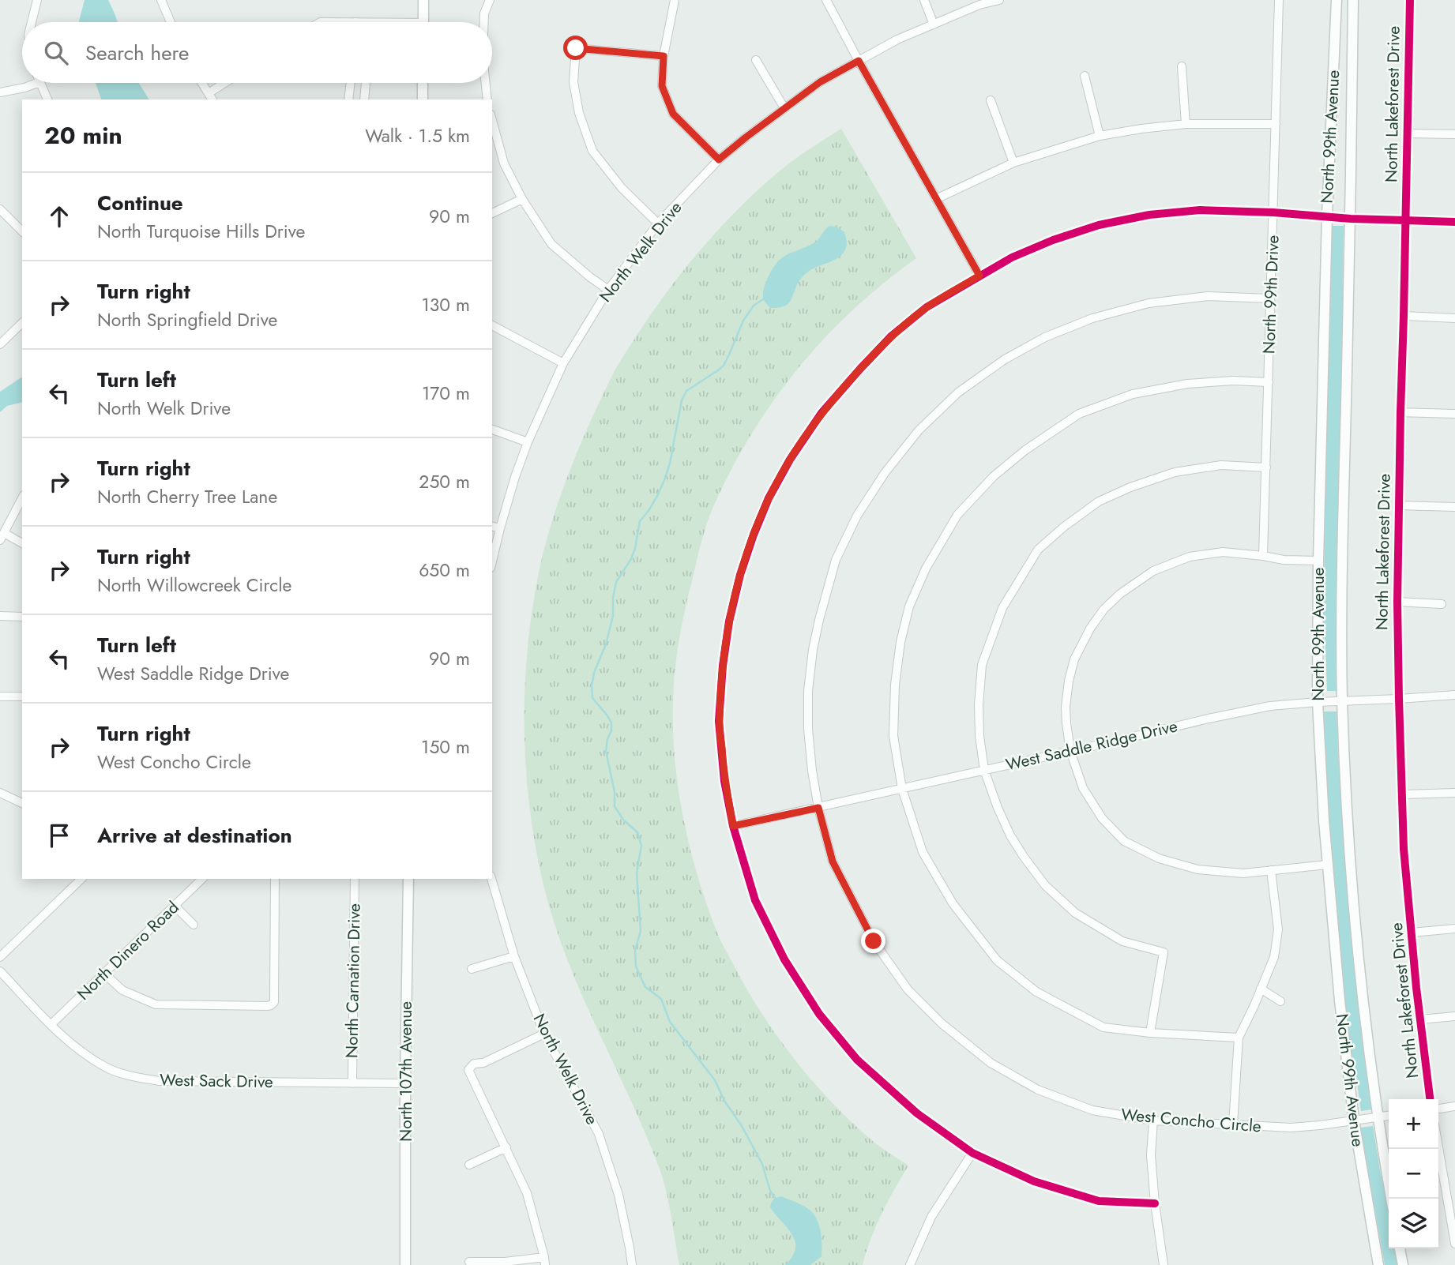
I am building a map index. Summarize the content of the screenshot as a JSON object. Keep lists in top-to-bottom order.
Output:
{
  "streets": {
    "main road": ["North 99th Avenue", "North 107th Avenue"],
    "street": [
      "North Lakeforest Drive",
      "North Welk Drive",
      "North 99th Drive",
      "West Saddle Ridge Drive",
      "North Dinero Road",
      "North Carnation Drive",
      "West Sack Drive",
      "West Concho Circle"
    ]
  },
  "crossings": [
    ["North Lakeforest Drive", "West Saddle Ridge Drive"],
    ["North 99th Avenue", "West Saddle Ridge Drive"],
    ["North 99th Avenue", "West Concho Circle"],
    ["North 99th Drive", "West Concho Circle"],
    ["West Saddle Ridge Drive", "West Concho Circle"],
    ["North Dinero Road", "West Sack Drive"],
    ["North Carnation Drive", "West Sack Drive"],
    ["North 107th Avenue", "West Sack Drive"]
  ],
  "page": {
    "search": "Search here",
    "heading": ["20 min", "Walk · 1.5 km"],
    "list": [
      ["Continue", "North Turquoise Hills Drive", "90 m"],
      ["Turn right", "North Springfield Drive", "130 m"],
      ["Turn left", "North Welk Drive", "170 m"],
      ["Turn right", "North Cherry Tree Lane", "250 m"],
      ["Turn right", "North Willowcreek Circle", "650 m"],
      ["Turn left", "West Saddle Ridge Drive", "90 m"],
      ["Turn right", "West Concho Circle", "150 m"],
      "Arrive at destination"
    ],
    "map_buttons": ["+", "−"]
  }
}
